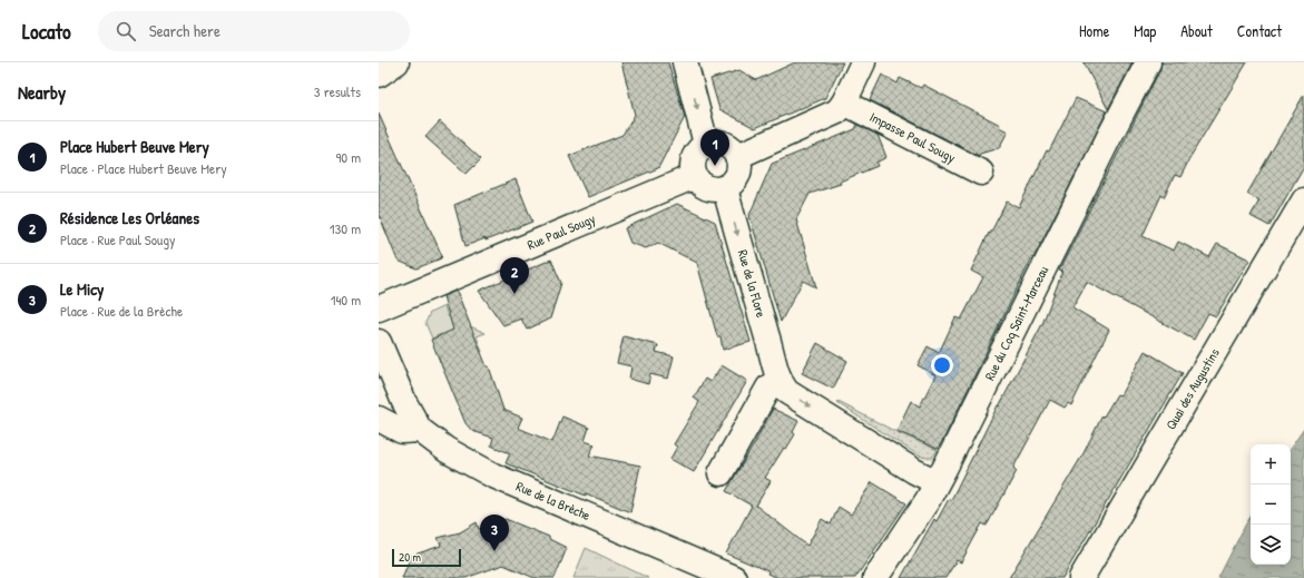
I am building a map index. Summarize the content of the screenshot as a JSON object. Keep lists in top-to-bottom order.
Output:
{
  "streets": {
    "street": [
      "Impasse Paul Sougy",
      "Rue Paul Sougy",
      "Rue de la Flore",
      "Rue du Coq Saint-Marceau",
      "Quai des Augustins",
      "Rue de la Brèche"
    ]
  },
  "crossings": [
    ["Rue Paul Sougy", "Rue de la Flore"],
    ["Rue de la Flore", "Rue du Coq Saint-Marceau"]
  ],
  "one_way": ["Rue de la Flore"],
  "scale_bar": "20 m",
  "page": {
    "header": "Locato",
    "search": "Search here",
    "nav": [
      "Home",
      "Map",
      "About",
      "Contact"
    ],
    "heading": ["Nearby", "3 results"],
    "list": [
      {
        "mark": "1",
        "name": "Place Hubert Beuve Mery",
        "note": "Place · Place Hubert Beuve Mery",
        "value": "90 m"
      },
      {
        "mark": "2",
        "name": "Résidence Les Orléanes",
        "note": "Place · Rue Paul Sougy",
        "value": "130 m"
      },
      {
        "mark": "3",
        "name": "Le Micy",
        "note": "Place · Rue de la Brèche",
        "value": "140 m"
      }
    ],
    "pins": ["1", "2", "3"],
    "map_buttons": ["+", "−"],
    "scale": "20 m"
  }
}
